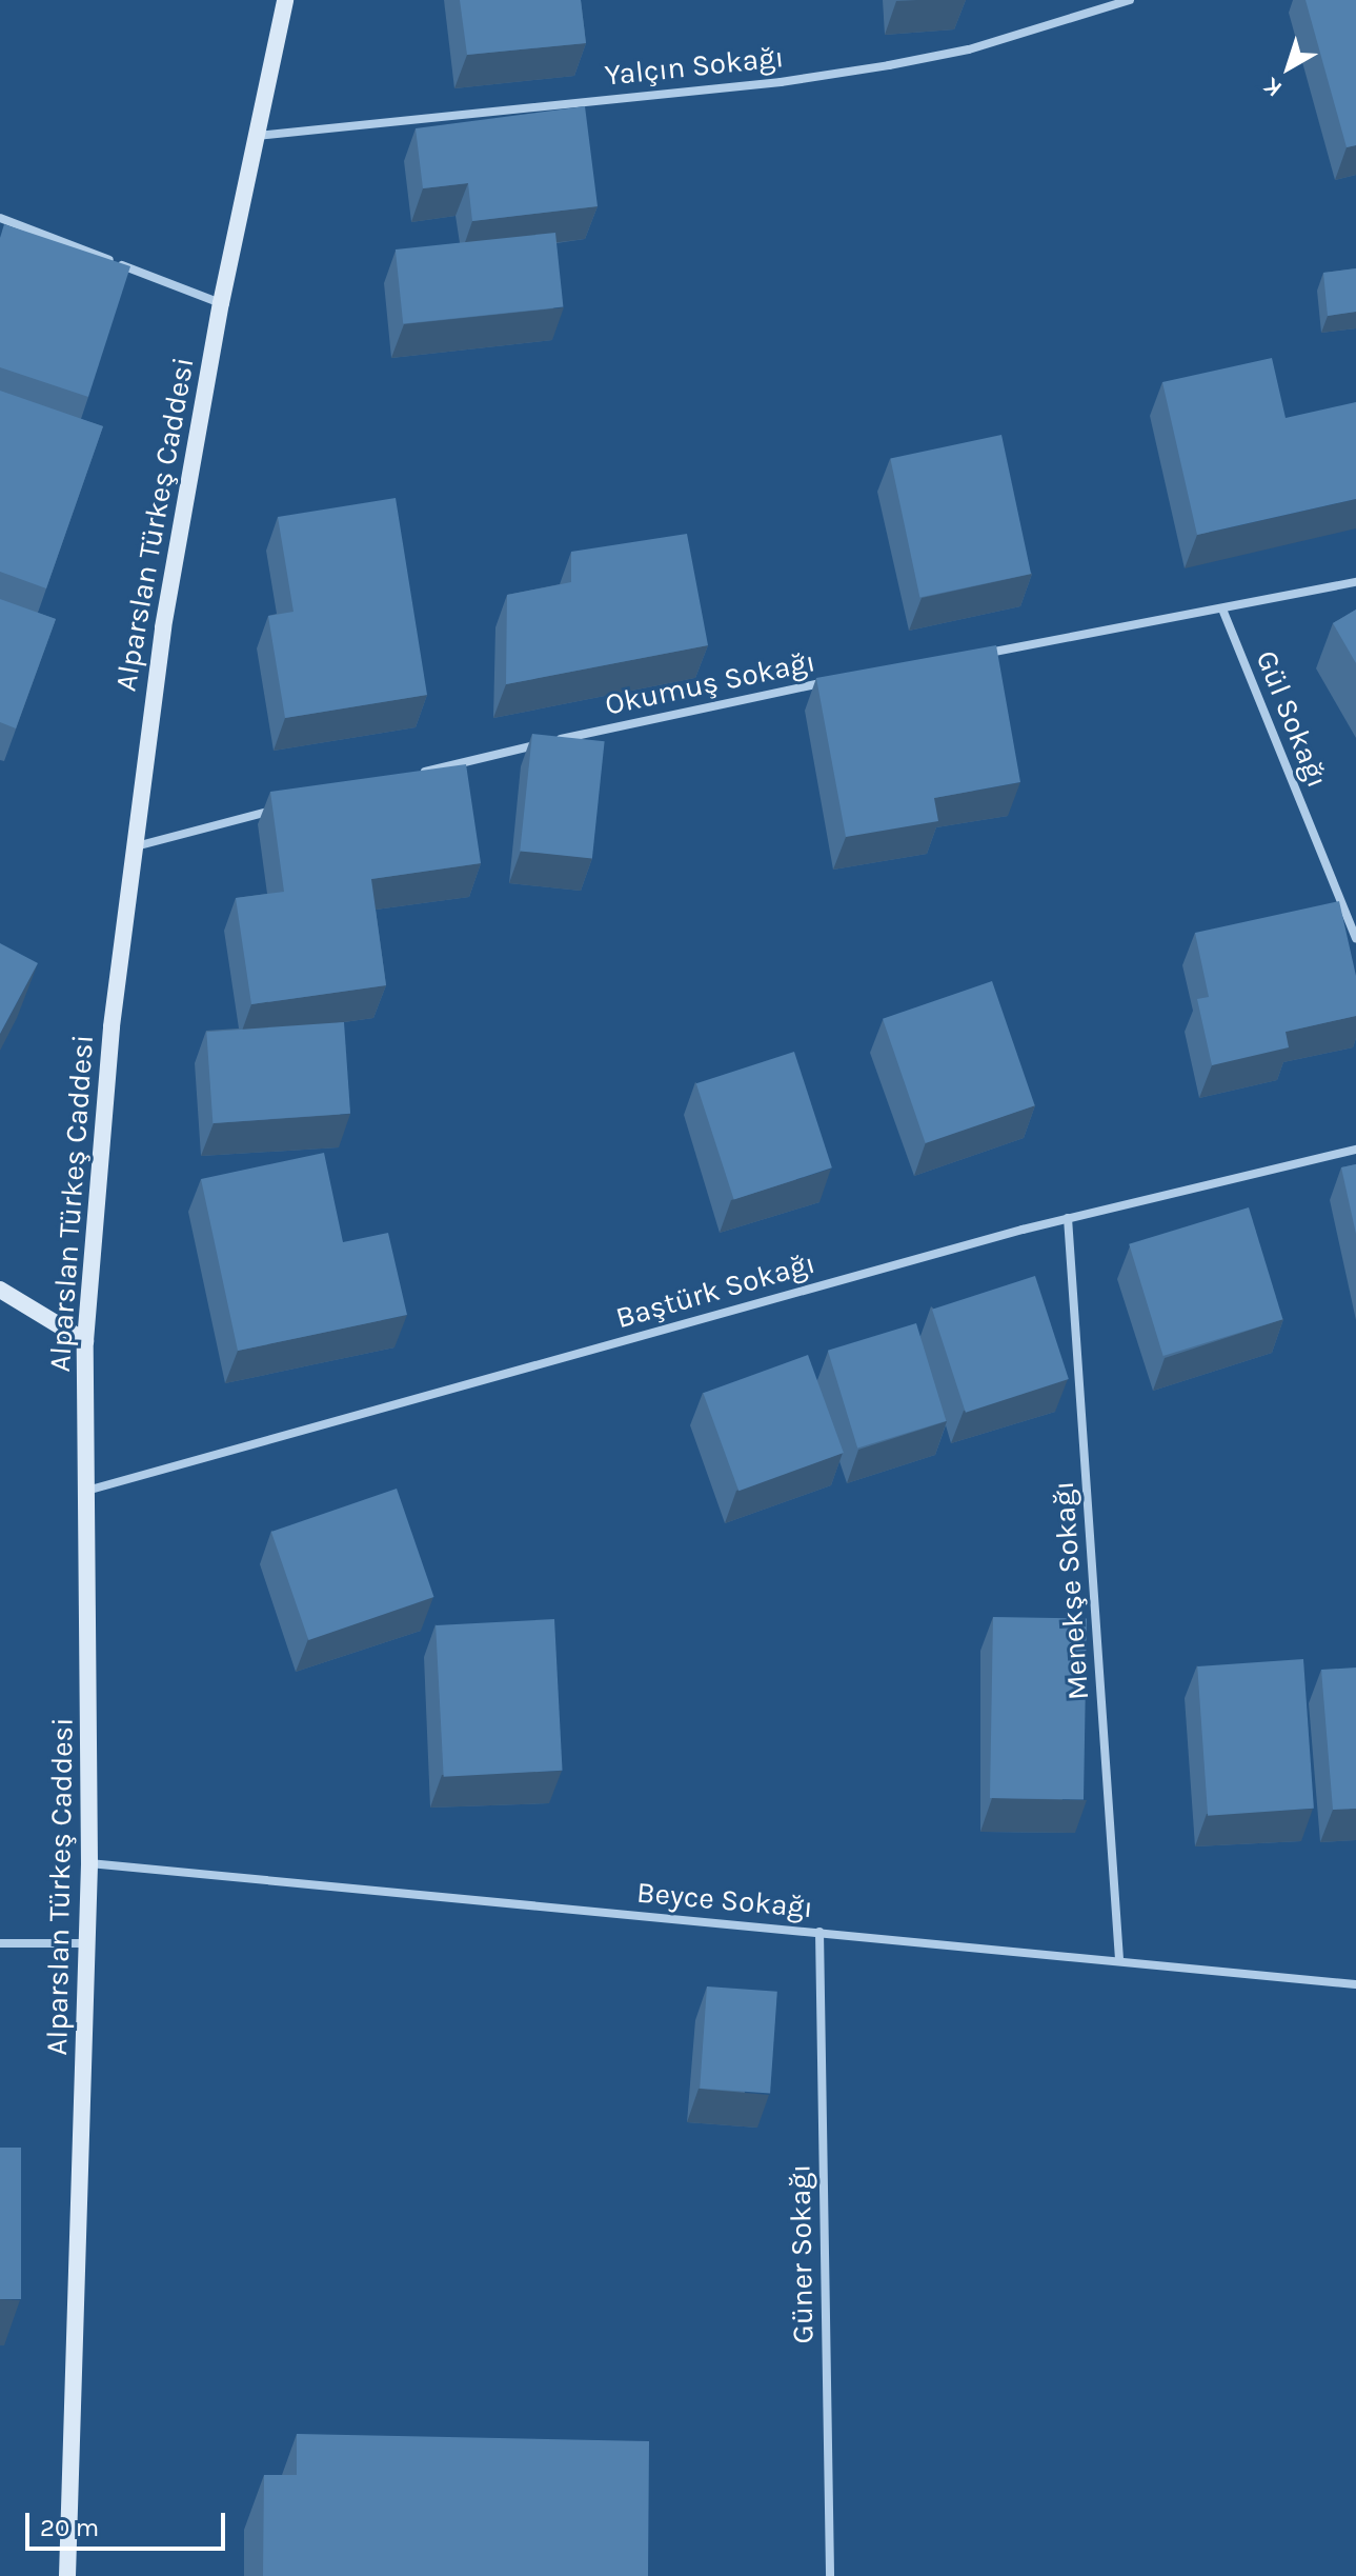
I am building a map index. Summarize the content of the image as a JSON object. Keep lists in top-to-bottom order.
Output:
{
  "streets": {
    "street": [
      "Yalçın Sokağı",
      "Alparslan Türkeş Caddesi",
      "Okumuş Sokağı",
      "Gül Sokağı",
      "Baştürk Sokağı",
      "Menekşe Sokağı",
      "Beyce Sokağı",
      "Güner Sokağı"
    ]
  },
  "crossings": [
    ["Yalçın Sokağı", "Alparslan Türkeş Caddesi"],
    ["Alparslan Türkeş Caddesi", "Baştürk Sokağı"],
    ["Alparslan Türkeş Caddesi", "Beyce Sokağı"],
    ["Baştürk Sokağı", "Menekşe Sokağı"],
    ["Menekşe Sokağı", "Beyce Sokağı"],
    ["Beyce Sokağı", "Güner Sokağı"]
  ],
  "scale_bar": "20 m",
  "north": "bottom left"
}
